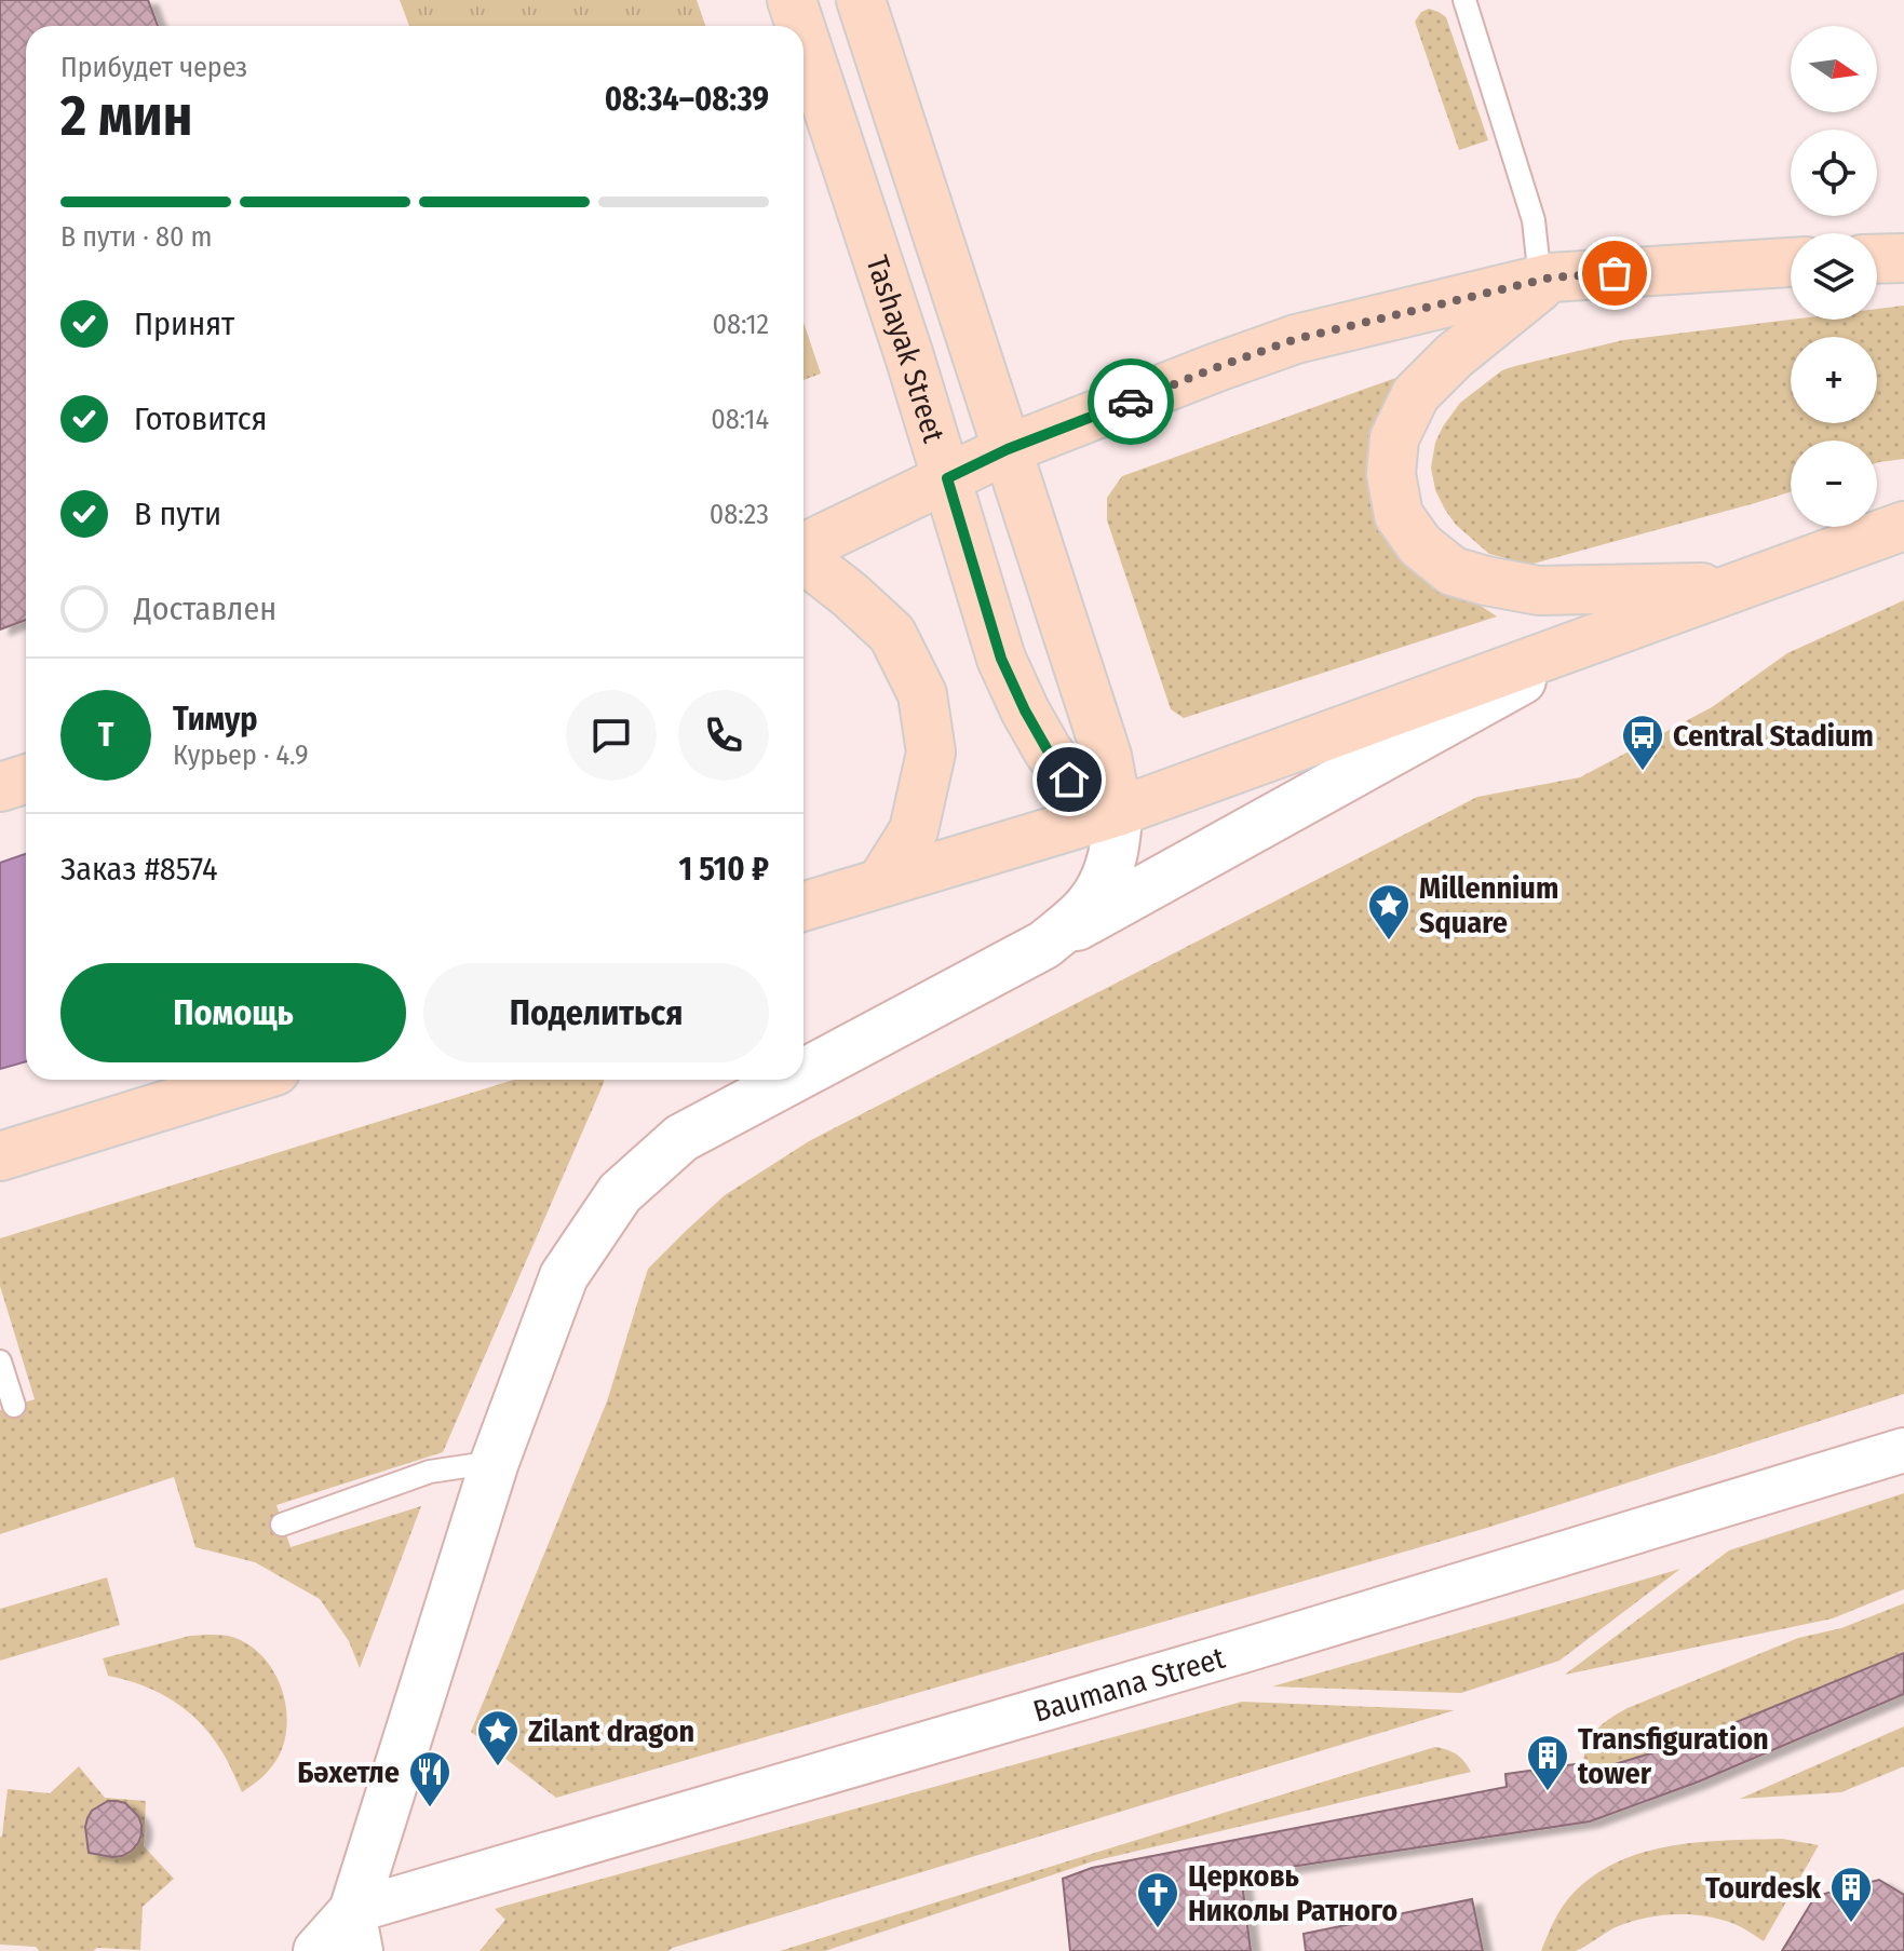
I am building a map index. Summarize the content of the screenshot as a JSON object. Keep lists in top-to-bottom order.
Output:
{
  "streets": {
    "main road": ["Tashayak Street"],
    "street": ["Baumana Street"]
  },
  "places": {
    "bus stop": ["Central Stadium"],
    "place": ["Millennium Square", "Zilant dragon"],
    "building": ["Transfiguration tower", "Tourdesk"],
    "restaurant": ["Бәхетле"],
    "church": ["Церковь Николы Ратного"]
  },
  "north": "right",
  "page": {
    "map_buttons": ["+", "−"],
    "heading": ["2 мин", "Прибудет через", "08:34–08:39"],
    "panel": [
      "Тимур",
      "Курьер · 4.9",
      "Заказ #8574",
      "1 510 ₽"
    ],
    "bar": "В пути · 80 m",
    "list": [
      ["Принят", "08:12"],
      ["Готовится", "08:14"],
      ["В пути", "08:23"],
      "Доставлен"
    ],
    "round": "Т",
    "buttons": ["Помощь", "Поделиться"]
  }
}
